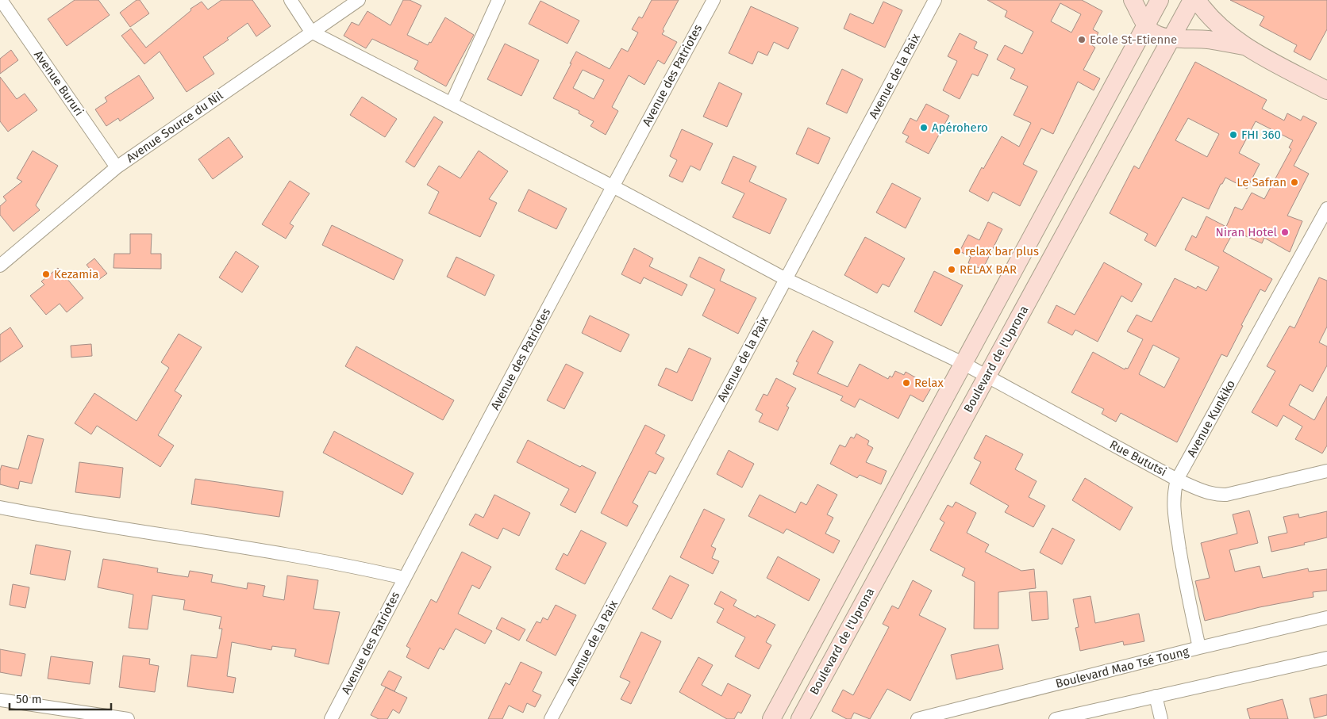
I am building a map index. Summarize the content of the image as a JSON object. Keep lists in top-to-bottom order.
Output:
{
  "streets": {
    "street": [
      "Avenue des Patriotes",
      "Avenue de la Paix",
      "Avenue Bururi",
      "Avenue Source du Nil",
      "Boulevard de l'Uprona",
      "Avenue Kunkiko",
      "Rue Bututsi",
      "Boulevard Mao Tsé Toung"
    ]
  },
  "crossings": [
    ["Avenue des Patriotes", "Rue Bututsi"],
    ["Avenue de la Paix", "Rue Bututsi"],
    ["Avenue Bururi", "Avenue Source du Nil"],
    ["Avenue Source du Nil", "Rue Bututsi"],
    ["Boulevard de l'Uprona", "Rue Bututsi"],
    ["Avenue Kunkiko", "Rue Bututsi"],
    ["Avenue Kunkiko", "Boulevard Mao Tsé Toung"]
  ],
  "places": [
    "Ecole St-Etienne",
    "Apérohero",
    "FHI 360",
    "Le Safran",
    "Niran Hotel",
    "relax bar plus",
    "RELAX BAR",
    "Kezamia",
    "Relax"
  ],
  "scale_bar": "50 m"
}
